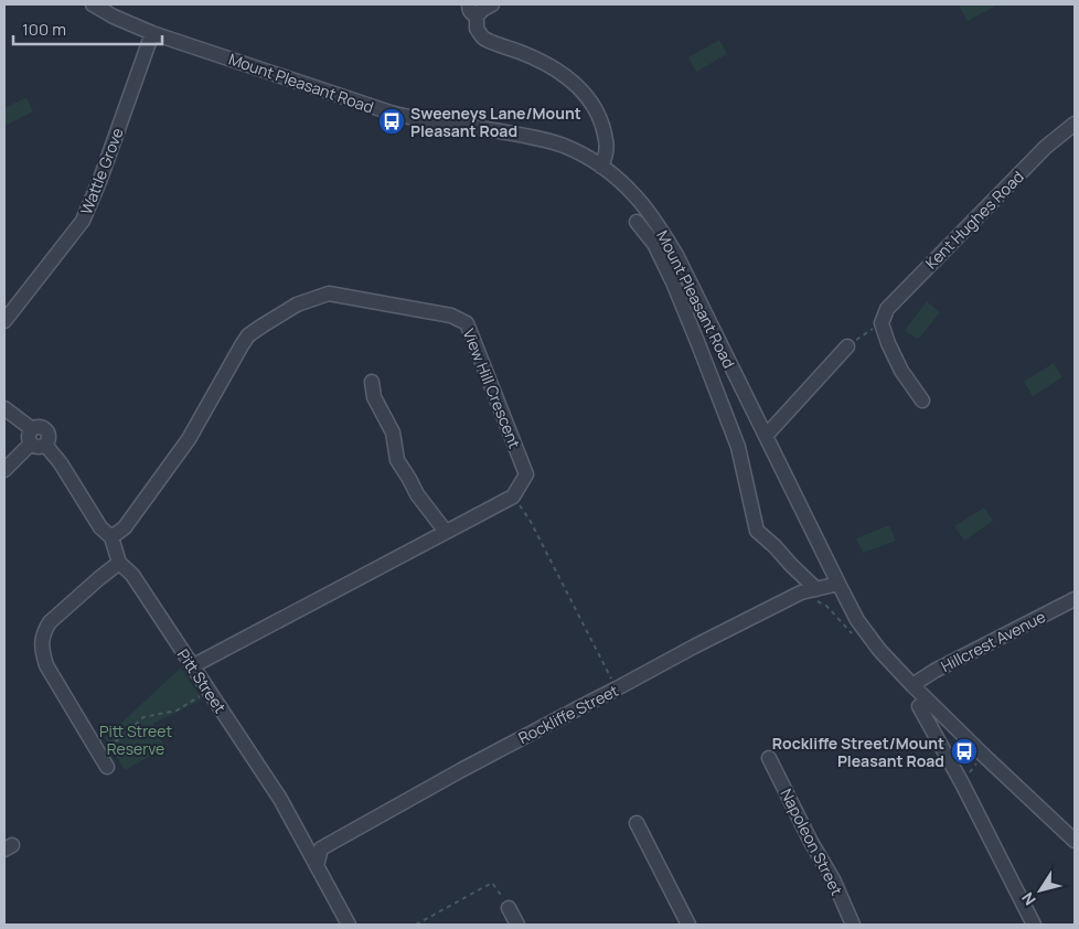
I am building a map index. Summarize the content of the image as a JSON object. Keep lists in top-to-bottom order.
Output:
{
  "streets": {
    "street": [
      "Mount Pleasant Road",
      "Wattle Grove",
      "Kent Hughes Road",
      "View Hill Crescent",
      "Hillcrest Avenue",
      "Pitt Street",
      "Rockliffe Street",
      "Napoleon Street"
    ]
  },
  "crossings": [
    ["Mount Pleasant Road", "Wattle Grove"],
    ["Mount Pleasant Road", "Hillcrest Avenue"],
    ["Mount Pleasant Road", "Rockliffe Street"],
    ["View Hill Crescent", "Pitt Street"],
    ["Pitt Street", "Rockliffe Street"]
  ],
  "parks": ["Pitt Street Reserve"],
  "places": {
    "bus stop": ["Sweeneys Lane/Mount Pleasant Road", "Rockliffe Street/Mount Pleasant Road"]
  },
  "scale_bar": "100 m",
  "north": "bottom left"
}
